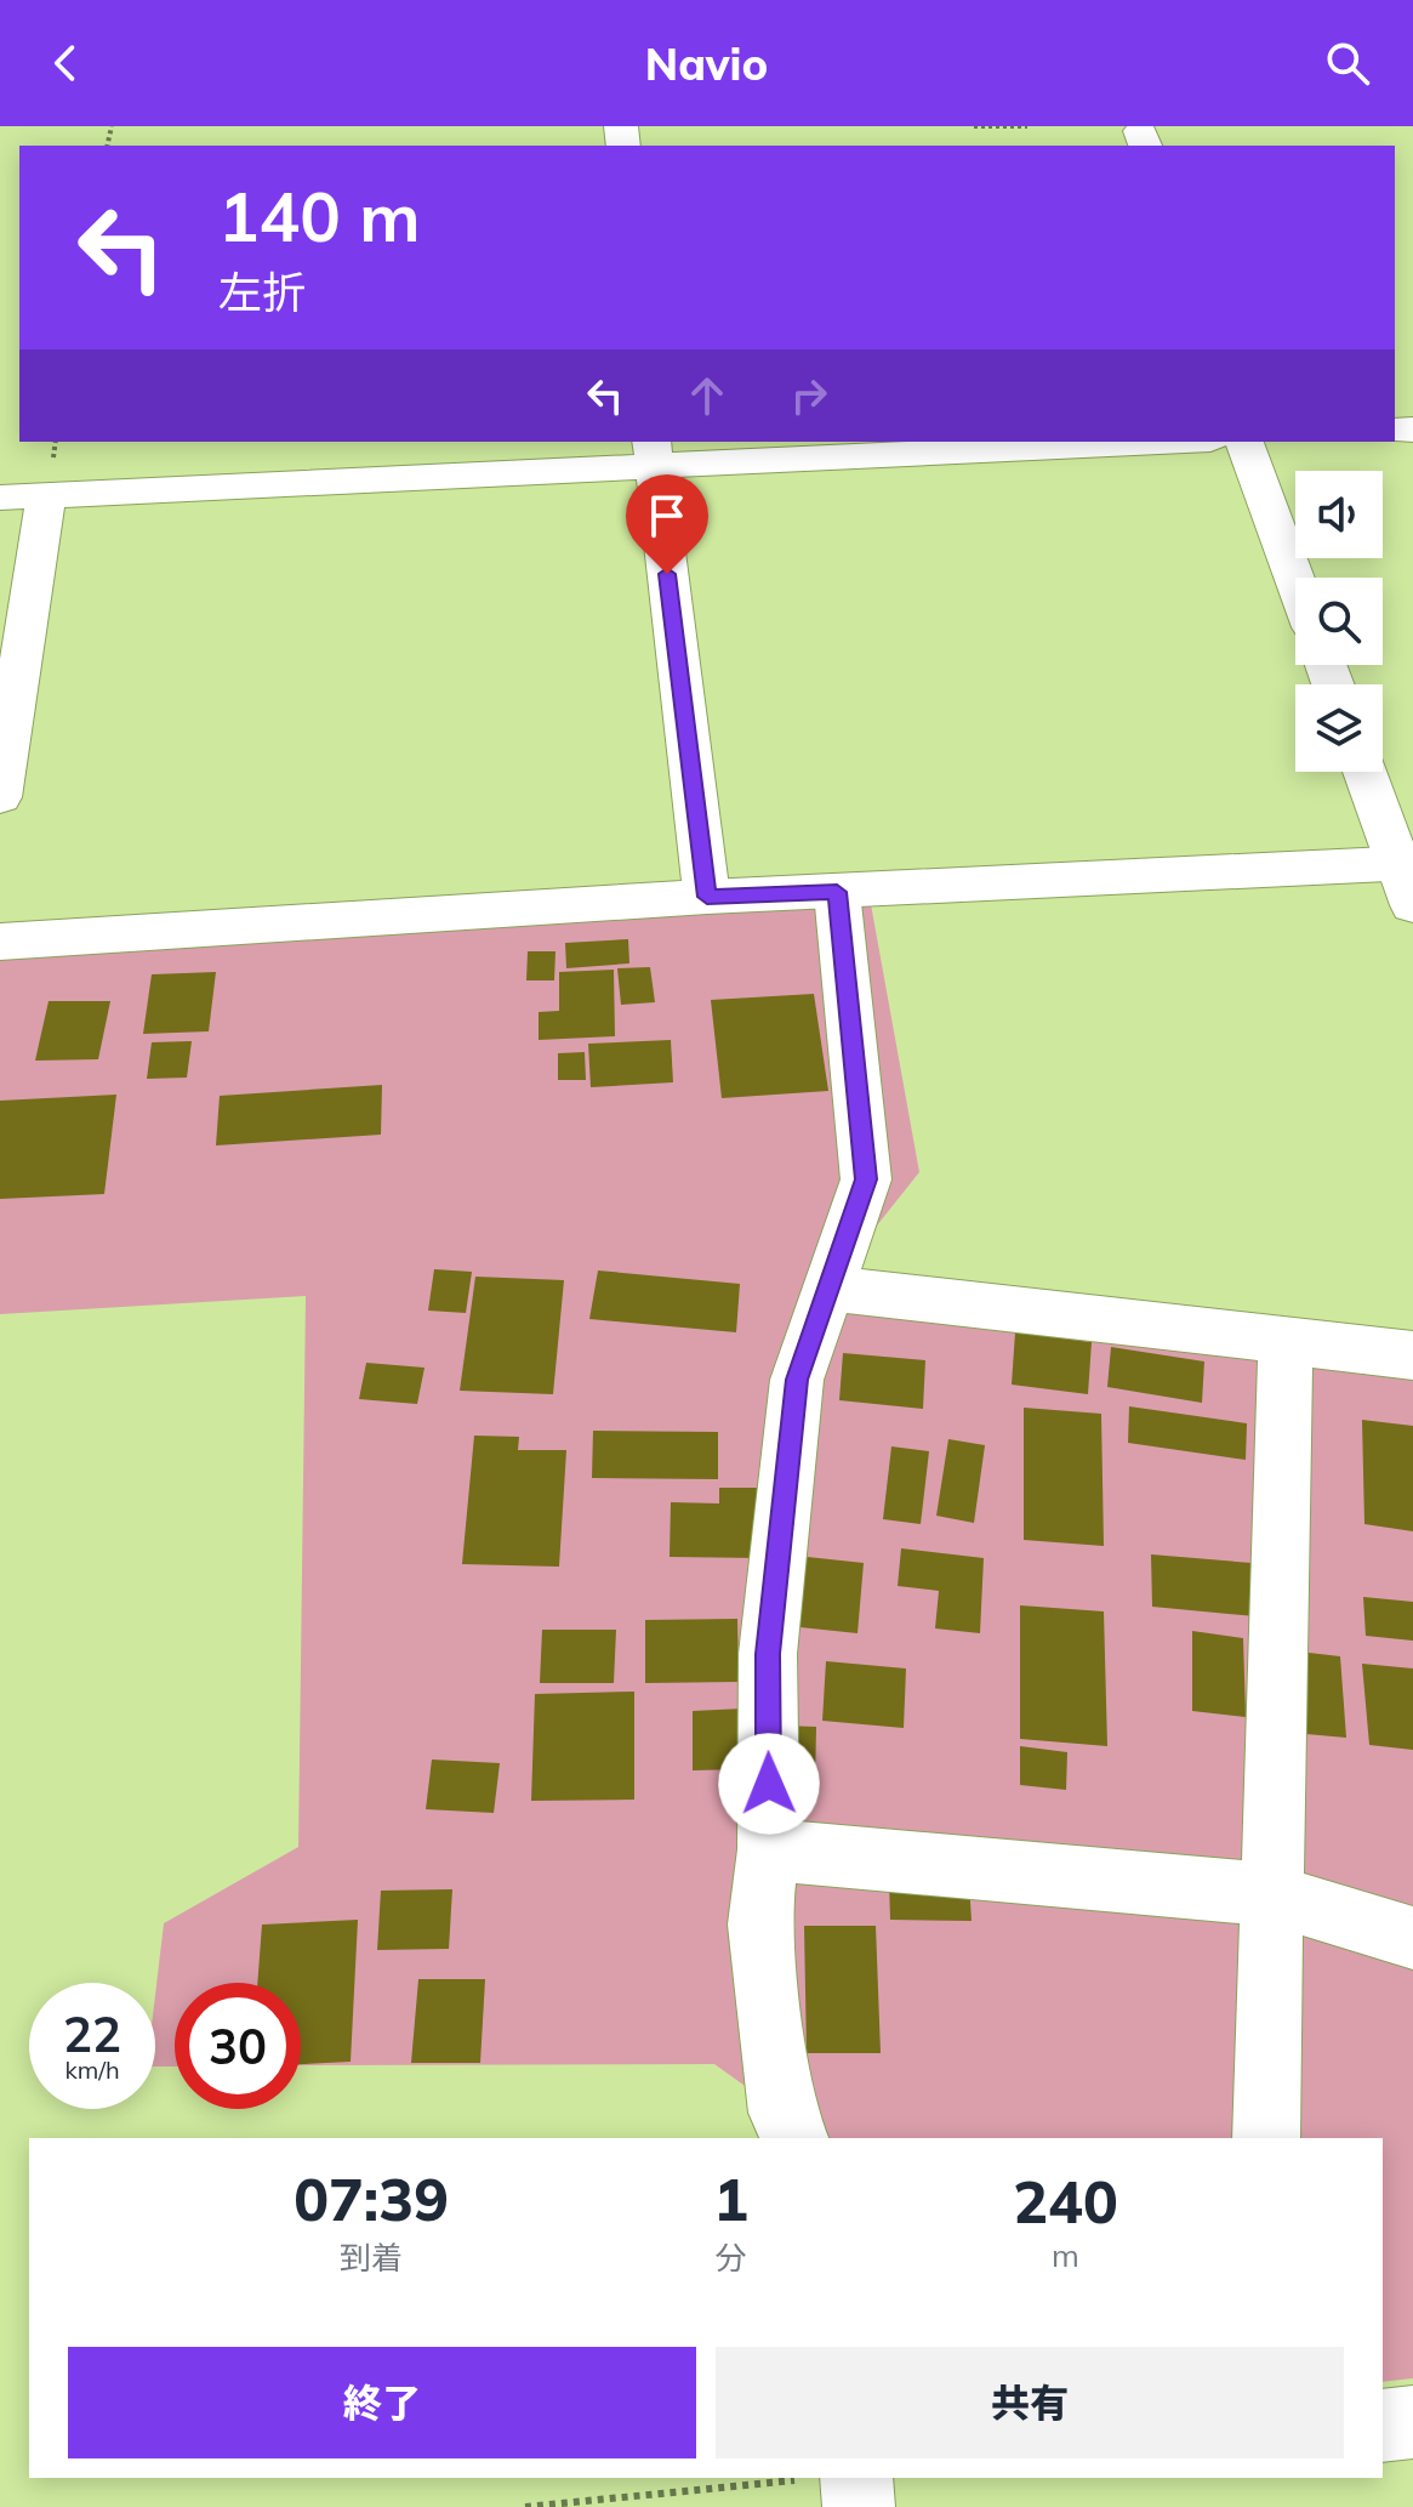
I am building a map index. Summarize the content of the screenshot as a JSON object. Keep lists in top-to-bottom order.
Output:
{
  "page": {
    "header": "Navio",
    "turn": ["140 m", "左折"],
    "speed": "22 km/h",
    "limit": "30",
    "eta": [
      "07:39",
      "到着",
      "1",
      "分",
      "240",
      "m"
    ],
    "buttons": ["終了", "共有"]
  }
}
